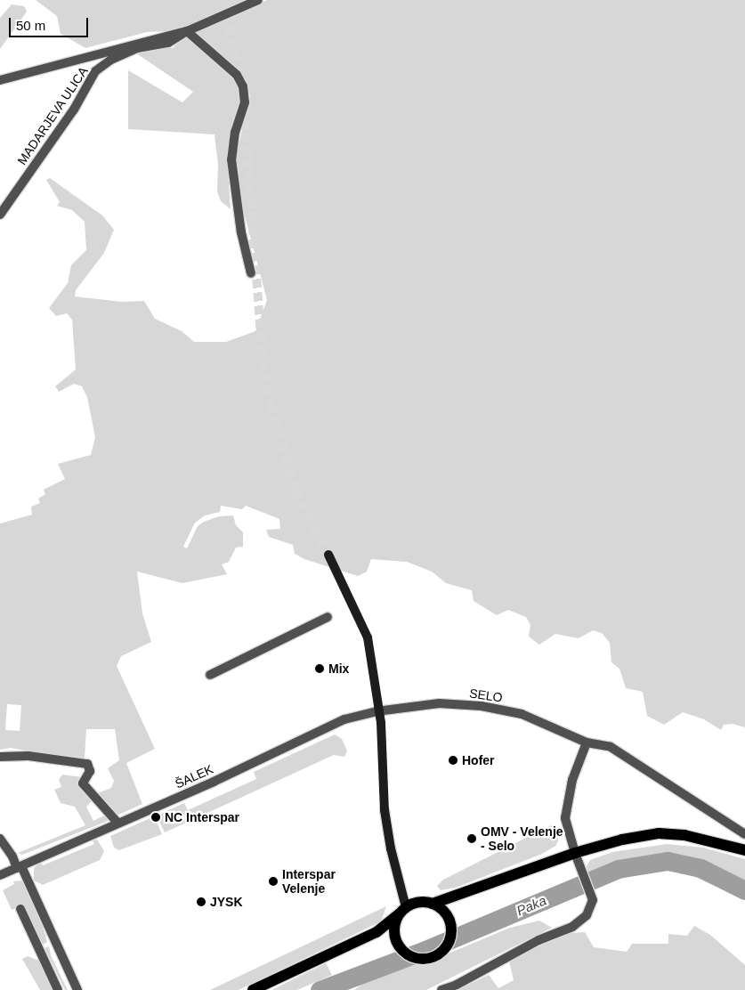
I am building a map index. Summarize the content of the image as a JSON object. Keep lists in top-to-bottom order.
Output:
{
  "streets": {
    "street": ["MADARJEVA ULICA", "SELO", "ŠALEK"]
  },
  "crossings": [
    ["SELO", "ŠALEK"]
  ],
  "water": ["Paka"],
  "places": [
    "Mix",
    "Hofer",
    "NC Interspar",
    "OMV - Velenje - Selo",
    "Interspar Velenje",
    "JYSK"
  ],
  "scale_bar": "50 m"
}
